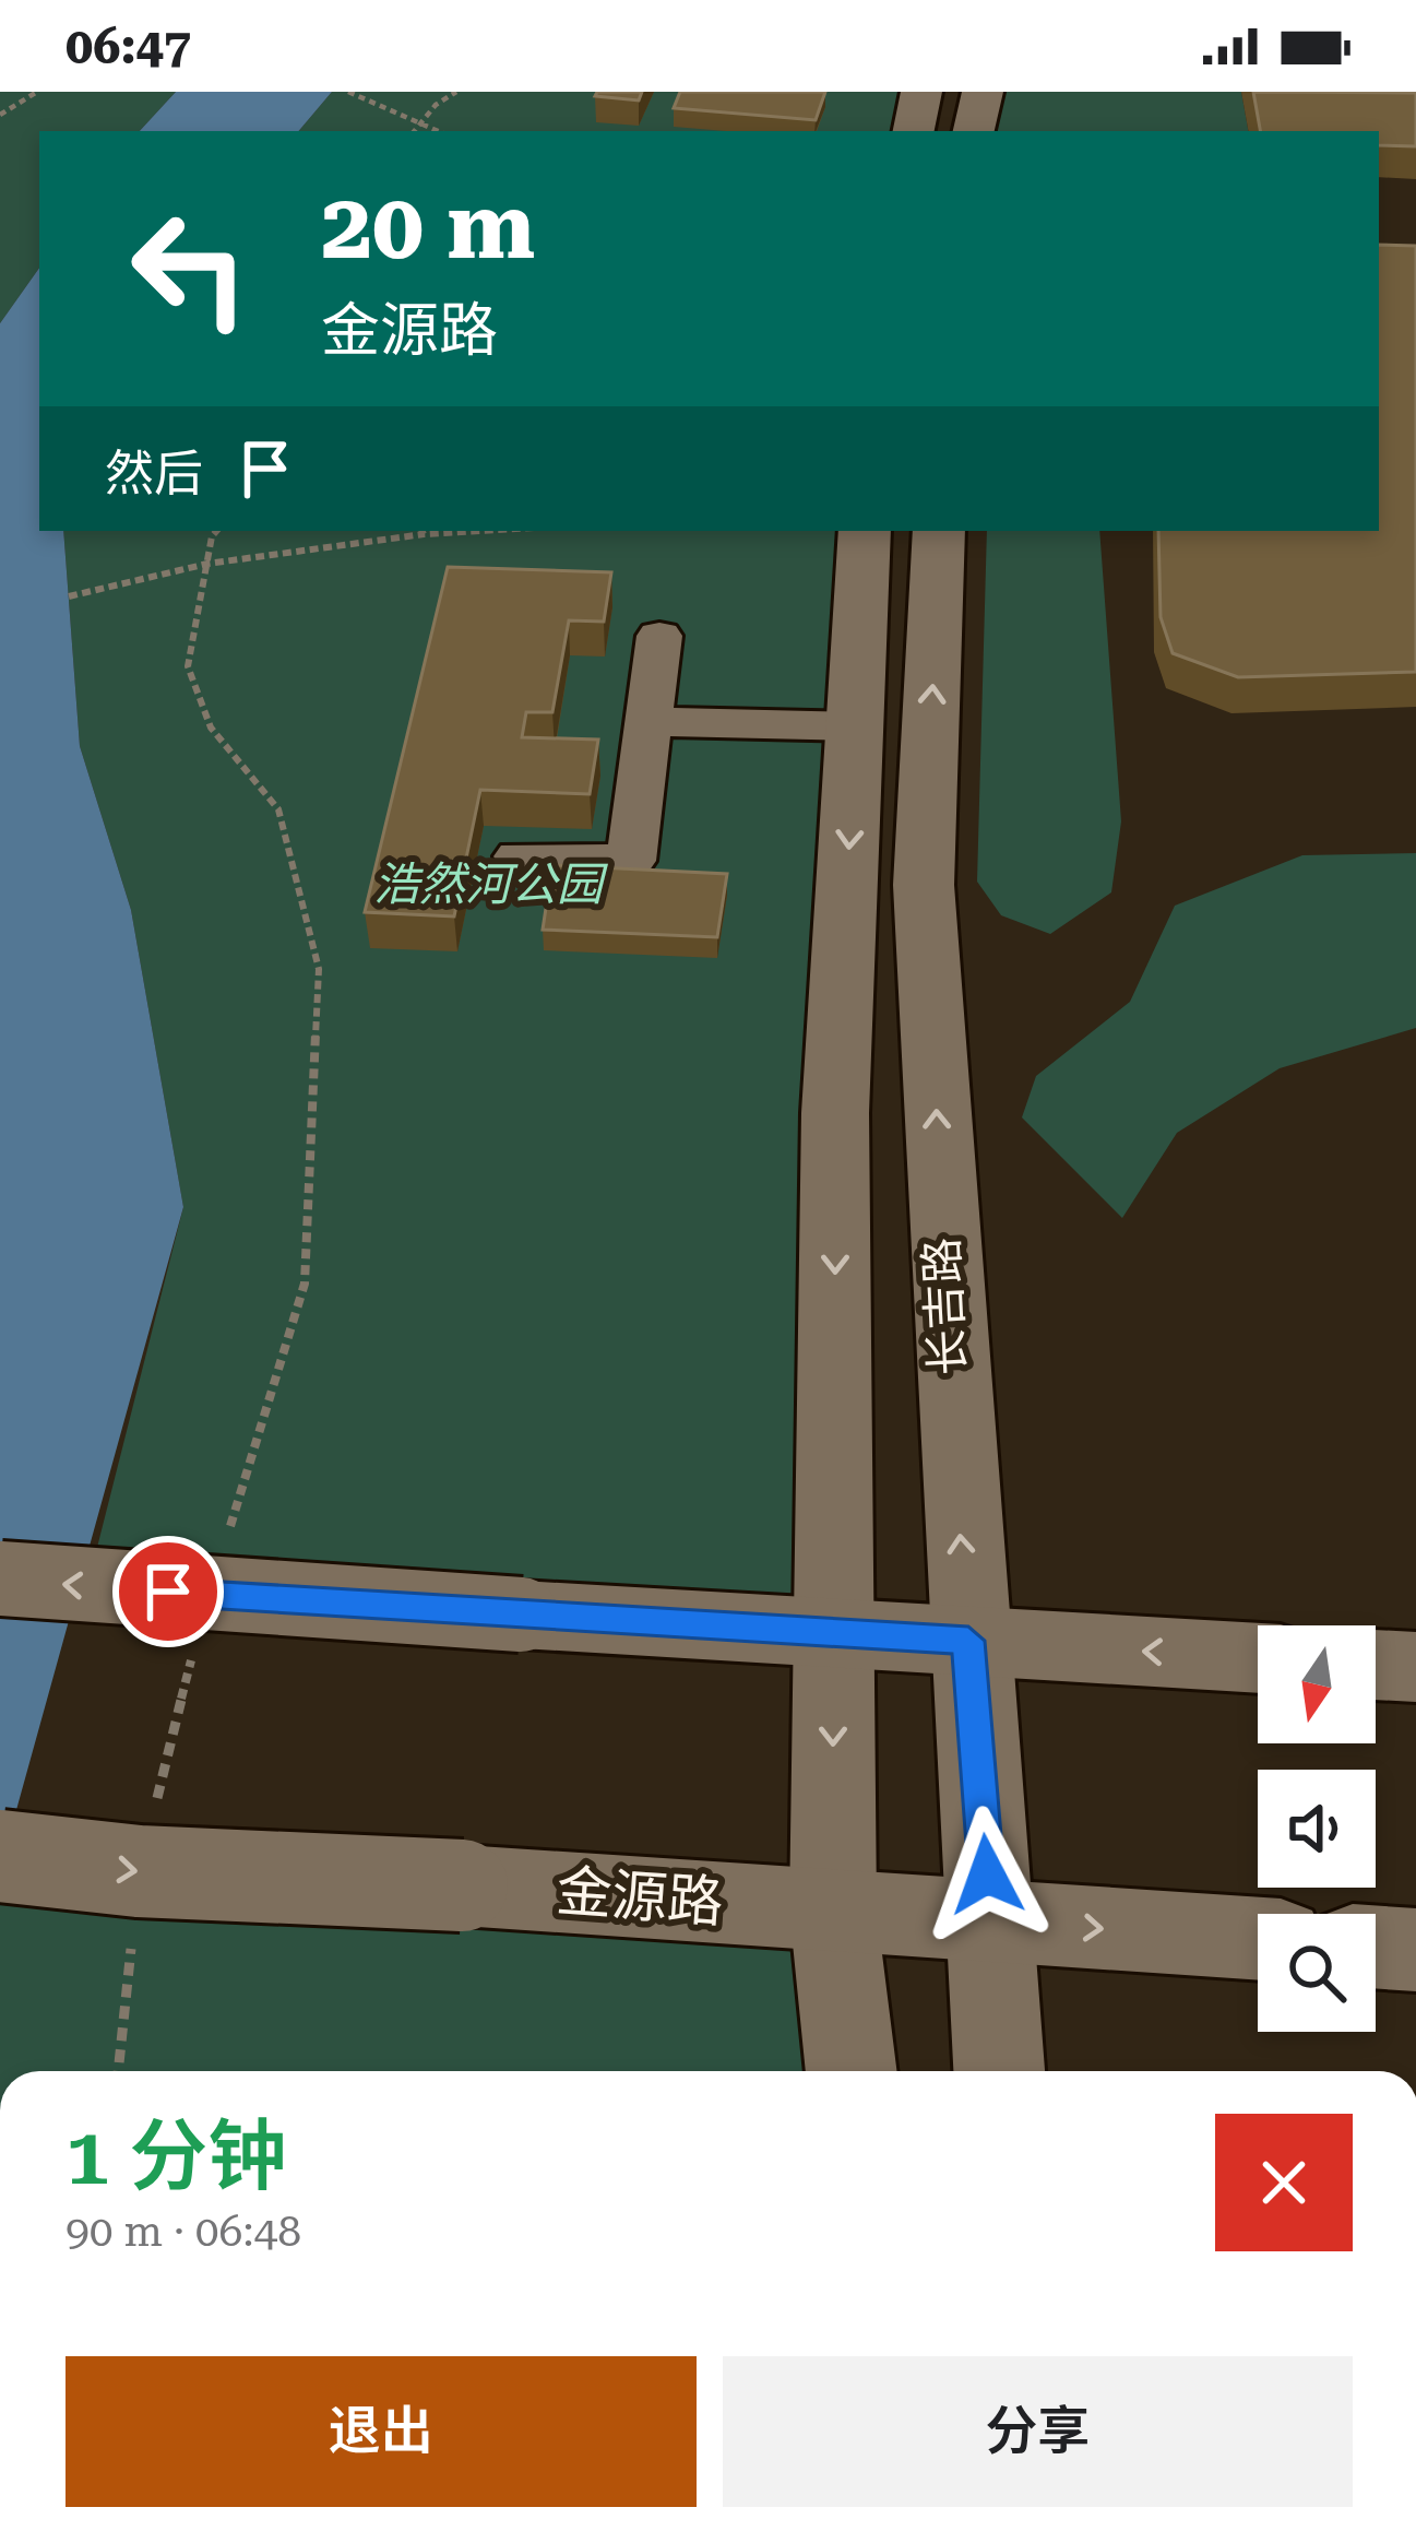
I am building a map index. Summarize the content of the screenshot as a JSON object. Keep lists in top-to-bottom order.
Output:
{
  "streets": {
    "street": ["长吉路", "金源路"]
  },
  "crossings": [
    ["长吉路", "金源路"]
  ],
  "parks": ["浩然河公园"],
  "north": "bottom",
  "page": {
    "status": "06:47",
    "turn": ["20 m", "金源路"],
    "then": "然后",
    "heading": ["1 分钟", "90 m · 06:48"],
    "buttons": ["退出", "分享"]
  }
}
